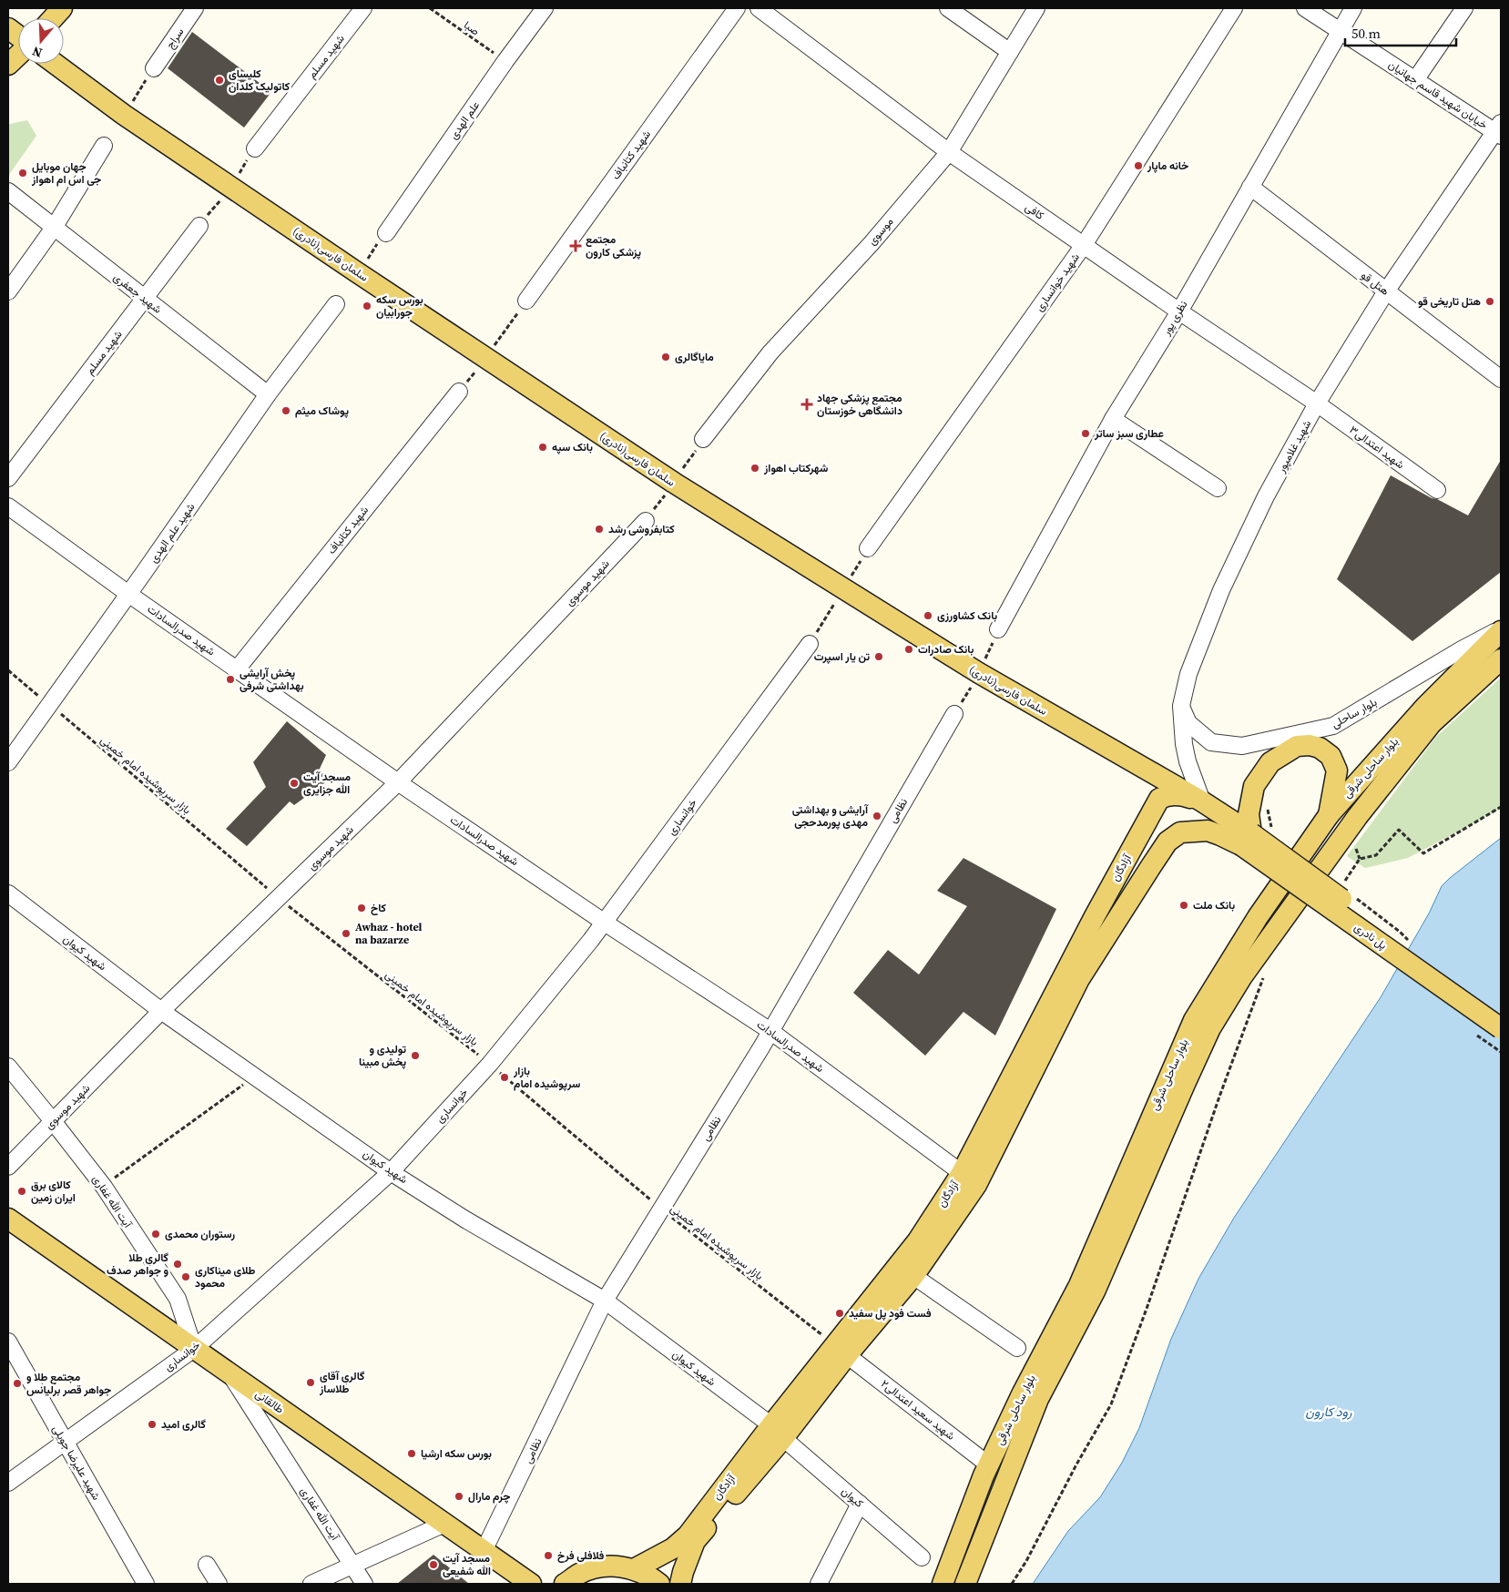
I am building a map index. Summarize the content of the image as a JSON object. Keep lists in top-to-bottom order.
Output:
{
  "streets": {
    "main road": [
      "سلمان فارسی(نادری)",
      "بلوار ساحلی شرقی",
      "آزادگان",
      "پل نادری",
      "طالقانی"
    ],
    "street": [
      "سراج",
      "شهید مسلم",
      "خیابان شهید قاسم جهانیان",
      "علم الهدی",
      "شهید کتانباف",
      "کافی",
      "موسوی",
      "شهید خوانساری",
      "هتل قو",
      "شهید جعفری",
      "نظری پور",
      "شهید غلامپور",
      "شهید اعتدالی۳",
      "شهید علم الهدی",
      "شهید موسوی",
      "شهید صدرالسادات",
      "بلوار ساحلی",
      "نظامی",
      "خوانساری",
      "شهید کیوان",
      "آیت الله غفاری",
      "شهید سعید اعتدالی۲",
      "شهید علیرضا جویلی",
      "کیوان"
    ],
    "path": ["صبا", "بازار سرپوشیده امام خمینی"]
  },
  "crossings": [
    ["صبا", "علم الهدی"],
    ["شهید مسلم", "شهید جعفری"],
    ["خیابان شهید قاسم جهانیان", "نظری پور"],
    ["خیابان شهید قاسم جهانیان", "شهید غلامپور"],
    ["شهید کتانباف", "شهید صدرالسادات"],
    ["کافی", "موسوی"],
    ["کافی", "شهید خوانساری"],
    ["کافی", "نظری پور"],
    ["کافی", "شهید غلامپور"],
    ["کافی", "شهید اعتدالی۳"],
    ["سلمان فارسی(نادری)", "شهید غلامپور"],
    ["سلمان فارسی(نادری)", "آزادگان"],
    ["سلمان فارسی(نادری)", "پل نادری"],
    ["هتل قو", "نظری پور"],
    ["هتل قو", "شهید غلامپور"],
    ["شهید جعفری", "شهید علم الهدی"],
    ["شهید غلامپور", "شهید اعتدالی۳"],
    ["شهید غلامپور", "بلوار ساحلی"],
    ["شهید غلامپور", "آزادگان"],
    ["شهید علم الهدی", "شهید صدرالسادات"],
    ["شهید علم الهدی", "بازار سرپوشیده امام خمینی"],
    ["شهید موسوی", "شهید صدرالسادات"],
    ["شهید موسوی", "بازار سرپوشیده امام خمینی"],
    ["شهید موسوی", "شهید کیوان"],
    ["شهید موسوی", "آیت الله غفاری"],
    ["شهید صدرالسادات", "نظامی"],
    ["شهید صدرالسادات", "خوانساری"],
    ["شهید صدرالسادات", "آزادگان"],
    ["بلوار ساحلی", "بلوار ساحلی شرقی"],
    ["بلوار ساحلی شرقی", "شهید سعید اعتدالی۲"],
    ["بازار سرپوشیده امام خمینی", "نظامی"],
    ["بازار سرپوشیده امام خمینی", "خوانساری"],
    ["بازار سرپوشیده امام خمینی", "آزادگان"],
    ["بازار سرپوشیده امام خمینی", "شهید سعید اعتدالی۲"],
    ["نظامی", "شهید کیوان"],
    ["نظامی", "طالقانی"],
    ["خوانساری", "شهید کیوان"],
    ["خوانساری", "آیت الله غفاری"],
    ["خوانساری", "طالقانی"],
    ["خوانساری", "شهید علیرضا جویلی"],
    ["آزادگان", "پل نادری"],
    ["آزادگان", "شهید کیوان"],
    ["آزادگان", "شهید سعید اعتدالی۲"],
    ["آزادگان", "کیوان"],
    ["شهید کیوان", "کیوان"],
    ["آیت الله غفاری", "طالقانی"]
  ],
  "water": ["رود کارون"],
  "places": {
    "other": [
      "کلیسای کاتولیک کلدان",
      "خانه ماپار",
      "جهان موبایل جی اس ام اهواز",
      "هتل تاریخی قو",
      "بورس سکه جورابیان",
      "مایاگالری",
      "پوشاک میثم",
      "عطاری سبز ساتر",
      "بانک سپه",
      "شهرکتاب اهواز",
      "کتابفروشی رشد",
      "بانک کشاورزی",
      "بانک صادرات",
      "تن یار اسپرت",
      "پخش آرایشی بهداشتی شرفی",
      "مسجد آیت الله جزایری",
      "آرایشی و بهداشتی مهدی پورمدحجی",
      "بانک ملت",
      "کاخ",
      "Awhaz - hotel na bazarze",
      "تولیدی و پخش مبینا",
      "بازار سرپوشیده امام",
      "کالای برق ایران زمین",
      "رستوران محمدی",
      "گالري طلا و جواهر صدف",
      "طلای میناکاری محمود",
      "فست فود پل سفید",
      "گالري آقاي طلاساز",
      "مجتمع طلا و جواهر قصر برليانس",
      "گالری امید",
      "بورس سکه ارشیا",
      "چرم مارال",
      "فلافلی فرخ",
      "مسجد آیت الله شفیعی"
    ],
    "health": ["مجتمع پزشکی کارون", "مجتمع پزشکی جهاد دانشگاهی خوزستان"]
  },
  "scale_bar": "50 m",
  "north": "bottom"
}
